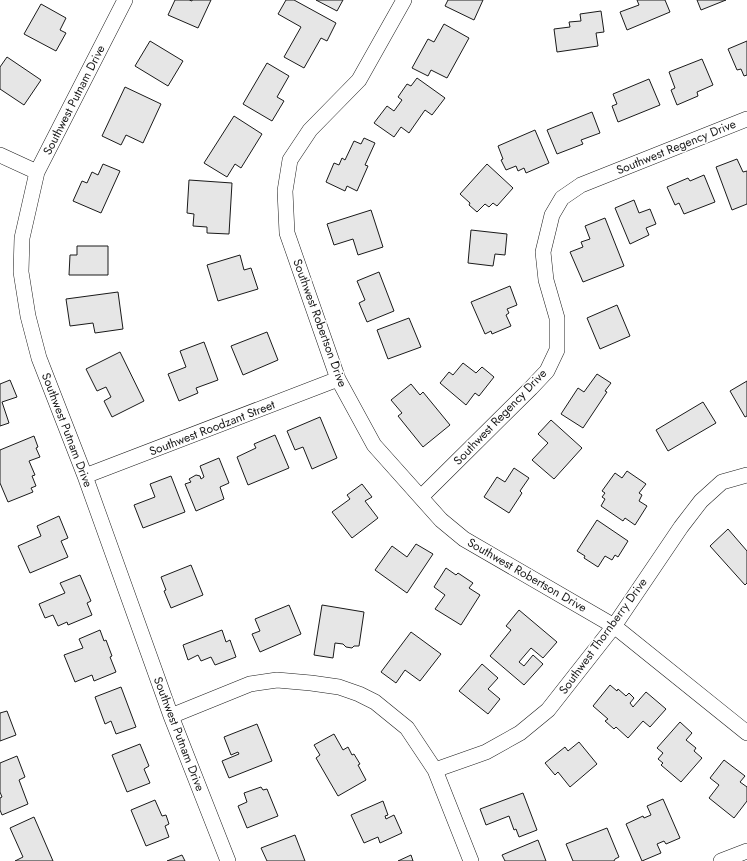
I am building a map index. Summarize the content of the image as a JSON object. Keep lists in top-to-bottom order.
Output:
{
  "streets": {
    "street": [
      "Southwest Putnam Drive",
      "Southwest Regency Drive",
      "Southwest Robertson Drive",
      "Southwest Roodzant Street",
      "Southwest Thornberry Drive"
    ]
  },
  "crossings": [
    ["Southwest Putnam Drive", "Southwest Roodzant Street"],
    ["Southwest Regency Drive", "Southwest Robertson Drive"],
    ["Southwest Robertson Drive", "Southwest Roodzant Street"],
    ["Southwest Robertson Drive", "Southwest Thornberry Drive"]
  ]
}
